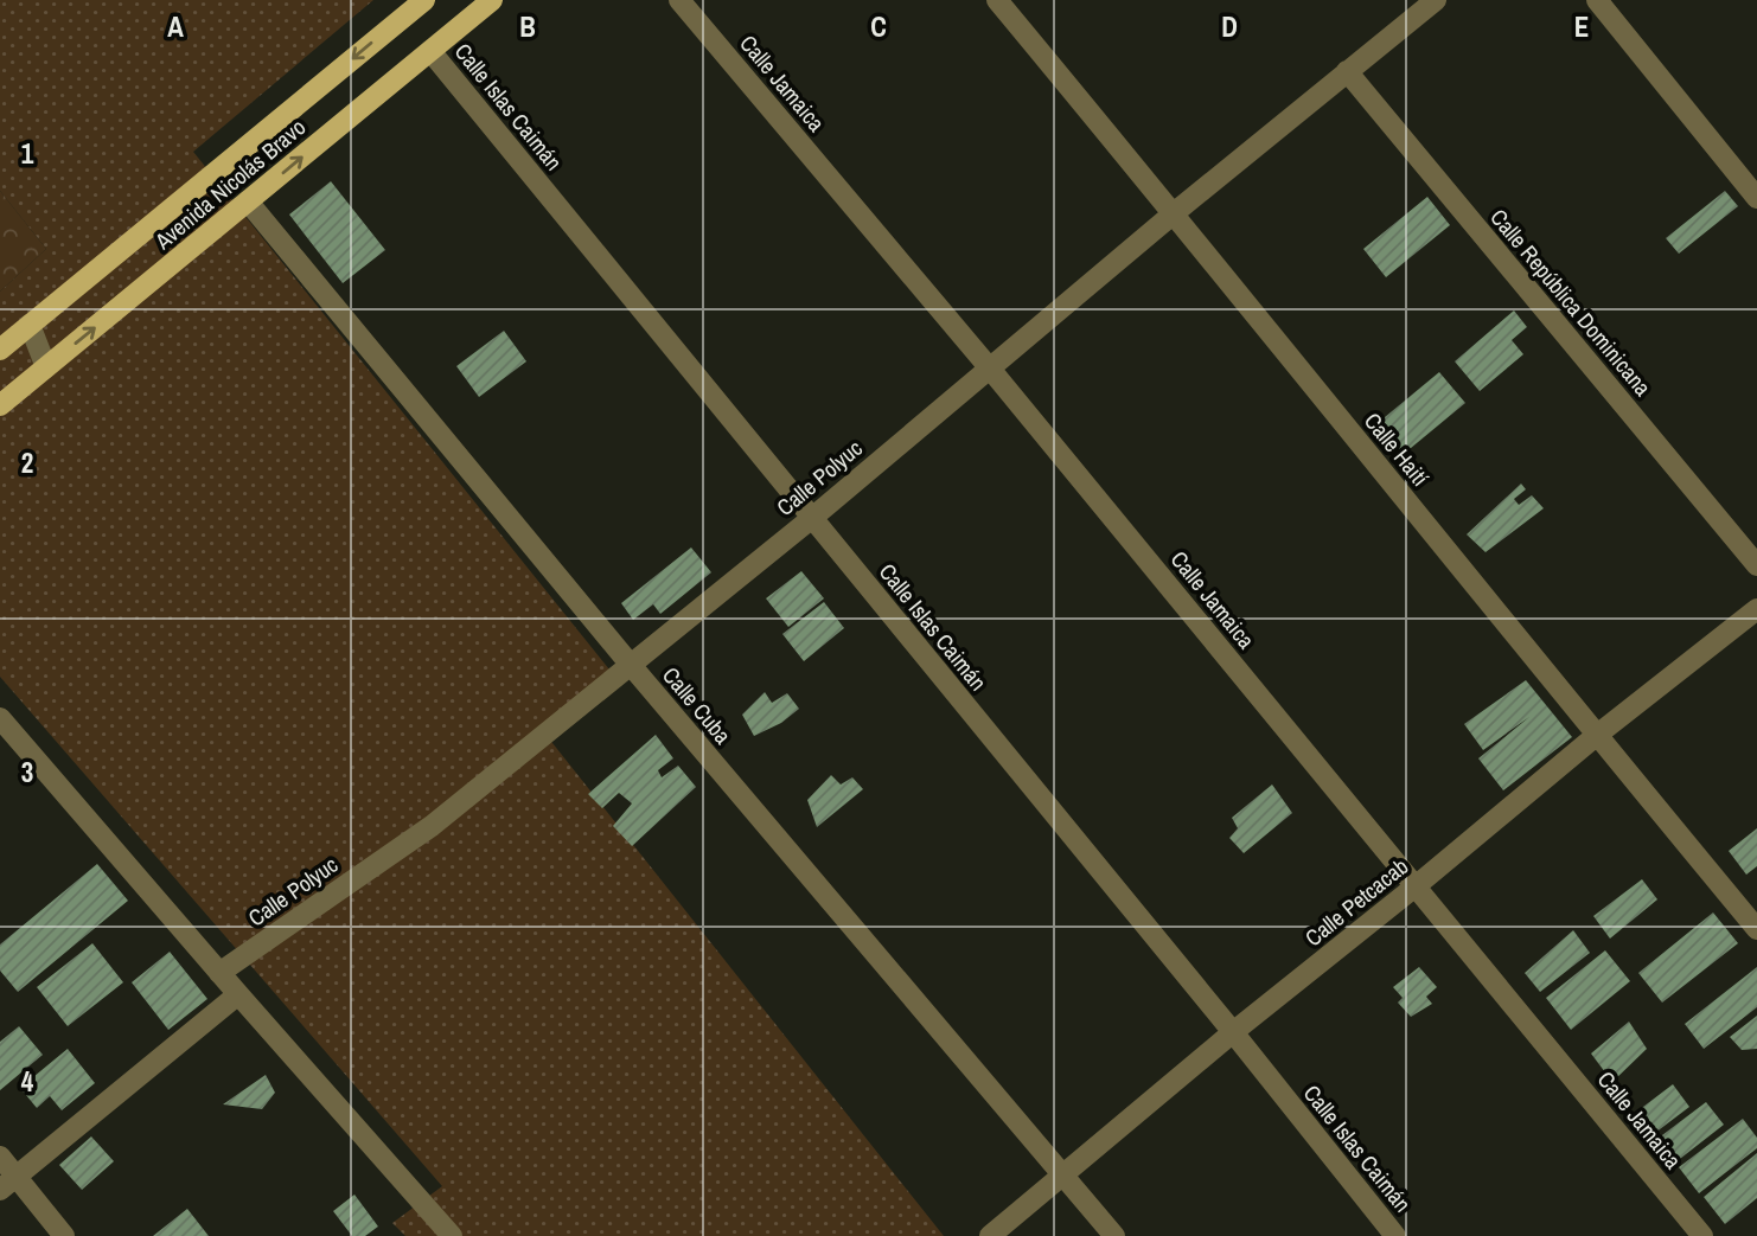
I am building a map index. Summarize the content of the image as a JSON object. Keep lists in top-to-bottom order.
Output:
{
  "streets": {
    "main road": ["Avenida Nicolás Bravo"],
    "street": [
      "Calle Jamaica",
      "Calle Islas Caimán",
      "Calle República Dominicana",
      "Calle Haití",
      "Calle Polyuc",
      "Calle Cuba",
      "Calle Petcacab"
    ]
  },
  "crossings": [
    ["Calle Jamaica", "Calle Polyuc"],
    ["Calle Jamaica", "Calle Petcacab"],
    ["Calle Islas Caimán", "Avenida Nicolás Bravo"],
    ["Calle Islas Caimán", "Calle Polyuc"],
    ["Calle Islas Caimán", "Calle Petcacab"],
    ["Avenida Nicolás Bravo", "Calle Cuba"],
    ["Calle República Dominicana", "Calle Polyuc"],
    ["Calle Haití", "Calle Polyuc"],
    ["Calle Haití", "Calle Petcacab"],
    ["Calle Polyuc", "Calle Cuba"],
    ["Calle Cuba", "Calle Petcacab"]
  ],
  "grid": {
    "columns": [
      "A",
      "B",
      "C",
      "D",
      "E"
    ],
    "rows": [
      "1",
      "2",
      "3",
      "4"
    ]
  }
}
